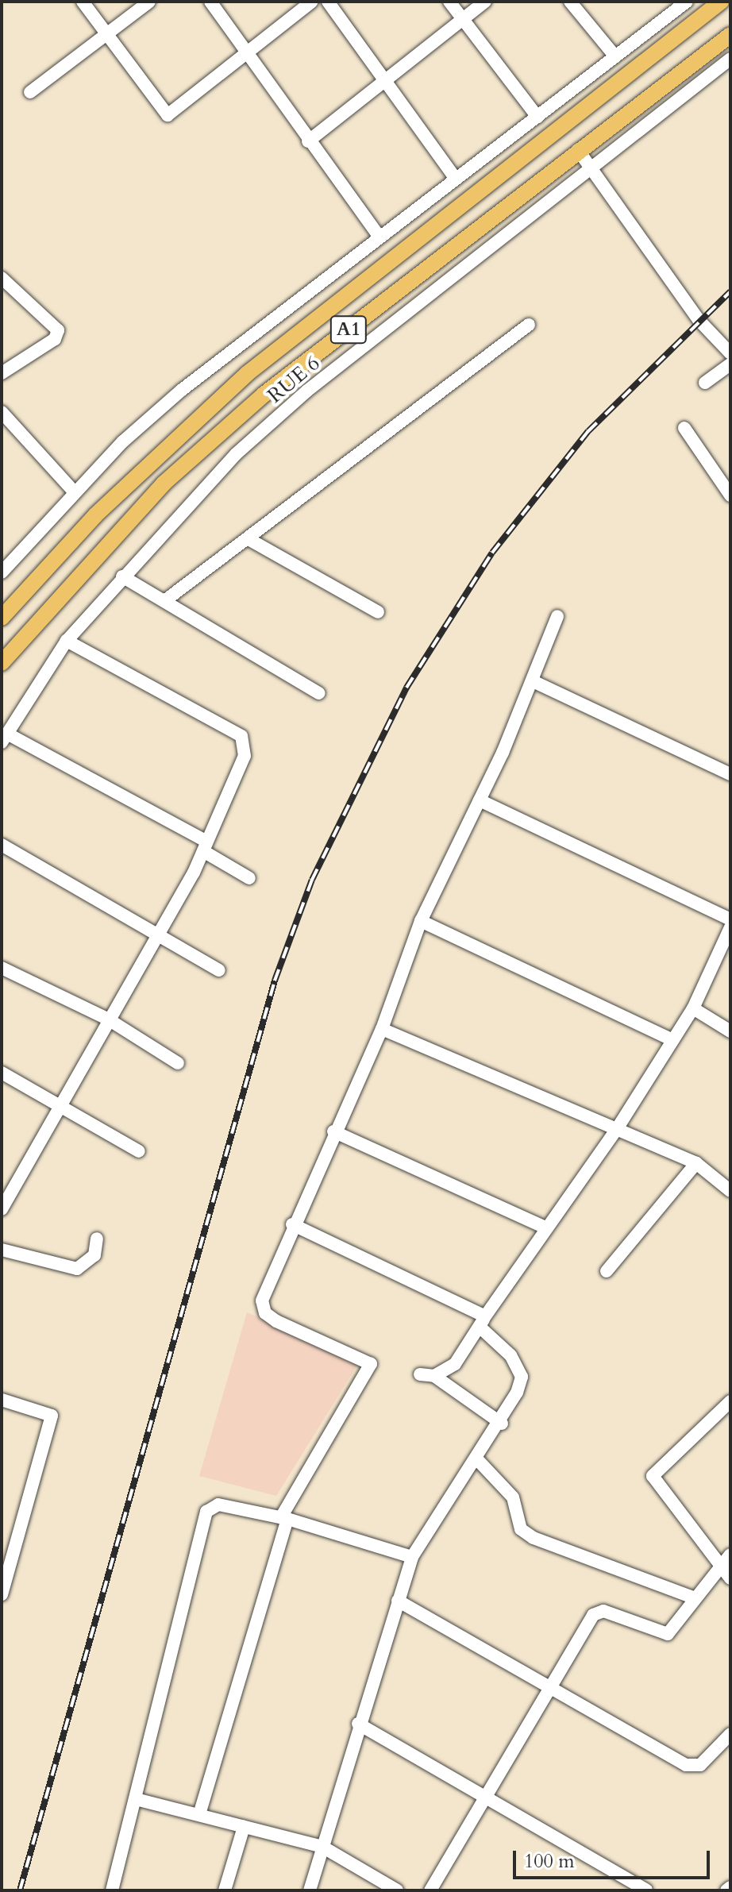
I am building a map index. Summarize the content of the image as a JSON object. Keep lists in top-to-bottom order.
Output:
{
  "streets": {
    "main road": ["A1"],
    "street": ["RUE 6"]
  },
  "scale_bar": "100 m"
}
